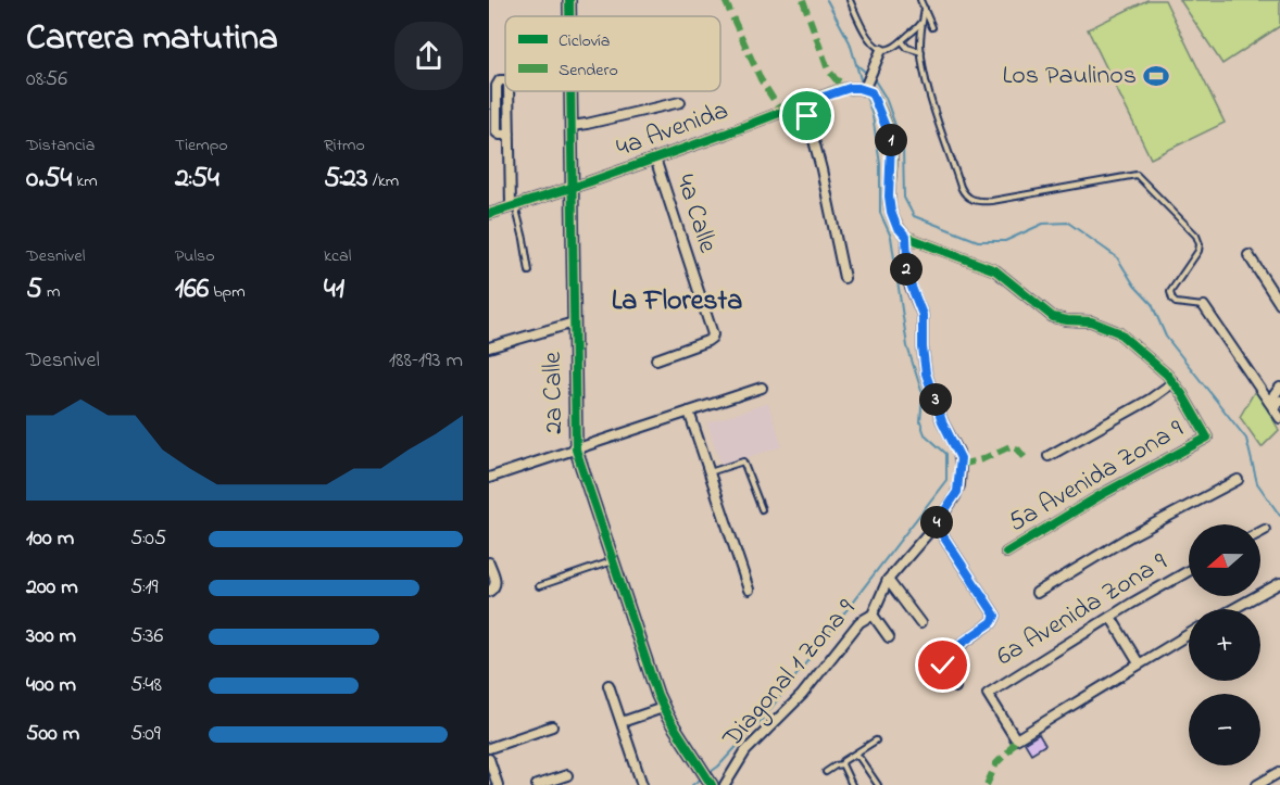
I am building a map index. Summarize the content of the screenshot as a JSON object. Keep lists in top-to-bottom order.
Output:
{
  "streets": {
    "street": [
      "4a Avenida",
      "4a Calle",
      "2a Calle",
      "5a Avenida Zona 9",
      "6a Avenida Zona 9",
      "Diagonal 1 Zona 9"
    ]
  },
  "crossings": [
    ["4a Avenida", "4a Calle"],
    ["4a Avenida", "2a Calle"]
  ],
  "districts": ["La Floresta"],
  "places": {
    "sports": ["Los Paulinos"]
  },
  "legend": ["Ciclovía", "Sendero"],
  "north": "left",
  "page": {
    "heading": ["Carrera matutina", "08:56"],
    "stats": [
      ["Distancia", "0.54 km"],
      ["Tiempo", "2:54"],
      ["Ritmo", "5:23 /km"],
      ["Desnivel", "5 m"],
      ["Pulso", "166 bpm"],
      ["kcal", "41"]
    ],
    "pins": [
      "1",
      "2",
      "3",
      "4"
    ],
    "chart": ["Desnivel", "188–193 m"],
    "list": [
      {
        "name": "100 m",
        "note": "5:05"
      },
      {
        "name": "200 m",
        "note": "5:19"
      },
      {
        "name": "300 m",
        "note": "5:36"
      },
      {
        "name": "400 m",
        "note": "5:48"
      },
      {
        "name": "500 m",
        "note": "5:09"
      }
    ],
    "map_buttons": ["+", "−"]
  }
}
